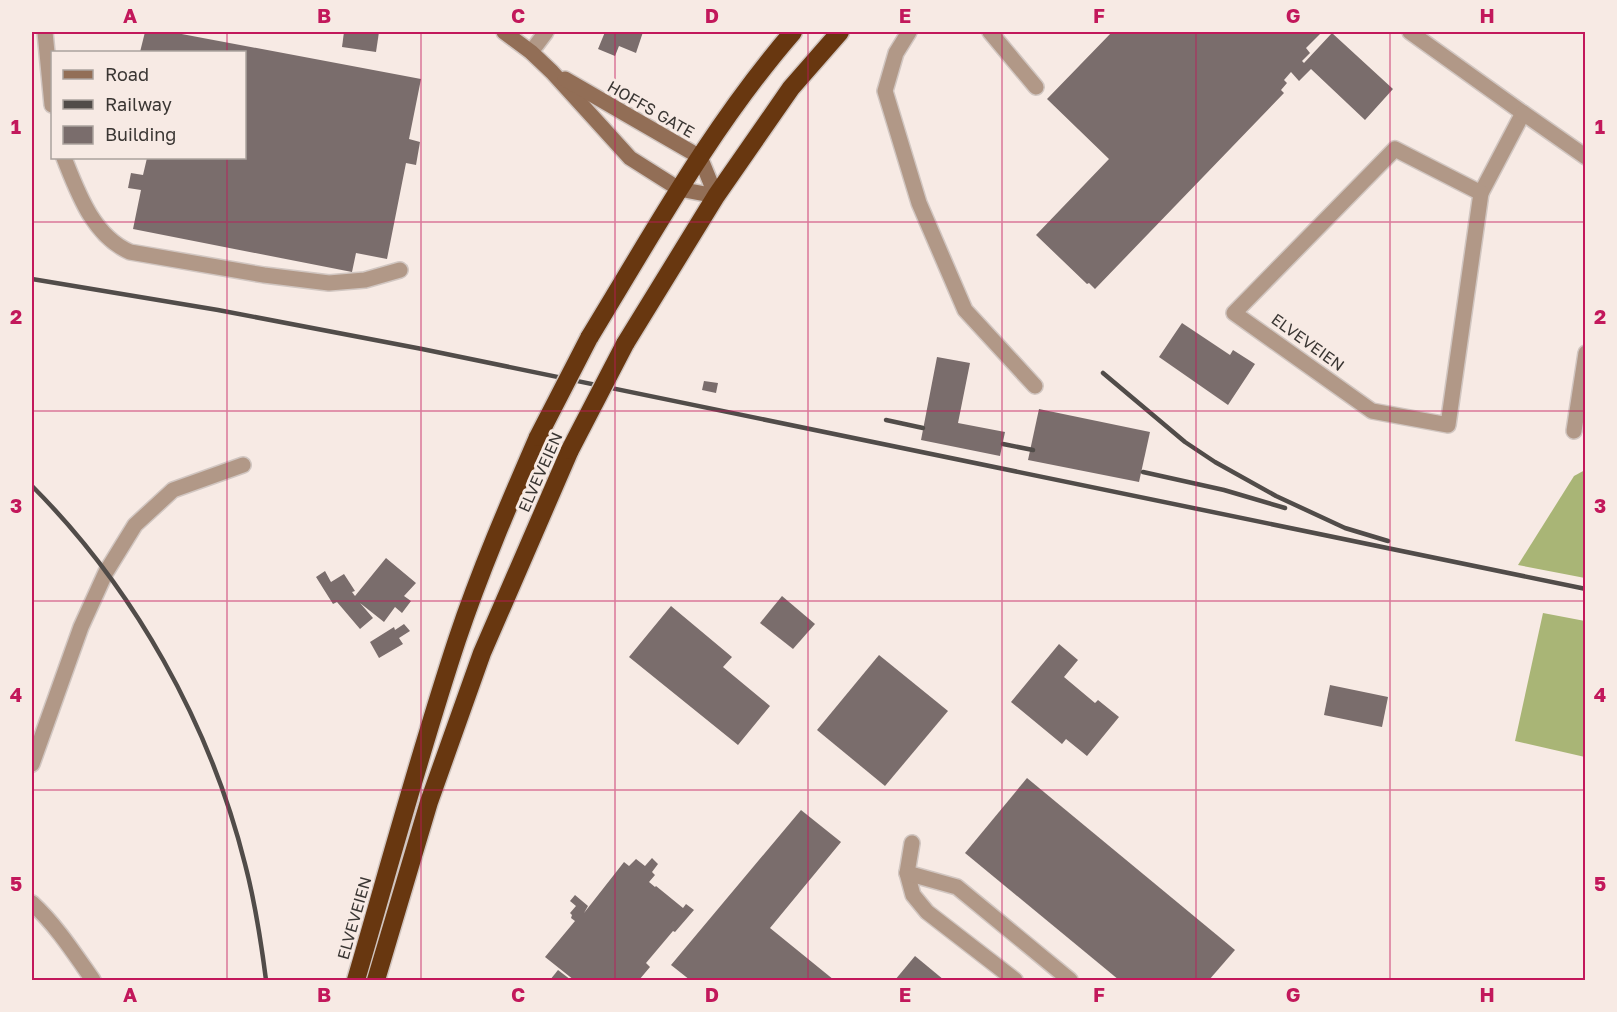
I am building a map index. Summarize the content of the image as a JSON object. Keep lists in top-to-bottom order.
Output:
{
  "streets": {
    "highway": ["ELVEVEIEN"],
    "main road": ["HOFFS GATE"]
  },
  "crossings": [
    ["HOFFS GATE", "ELVEVEIEN"]
  ],
  "legend": ["Road", "Railway", "Building"],
  "grid": {
    "columns": [
      "A",
      "B",
      "C",
      "D",
      "E",
      "F",
      "G",
      "H"
    ],
    "rows": [
      "1",
      "2",
      "3",
      "4",
      "5"
    ]
  }
}
